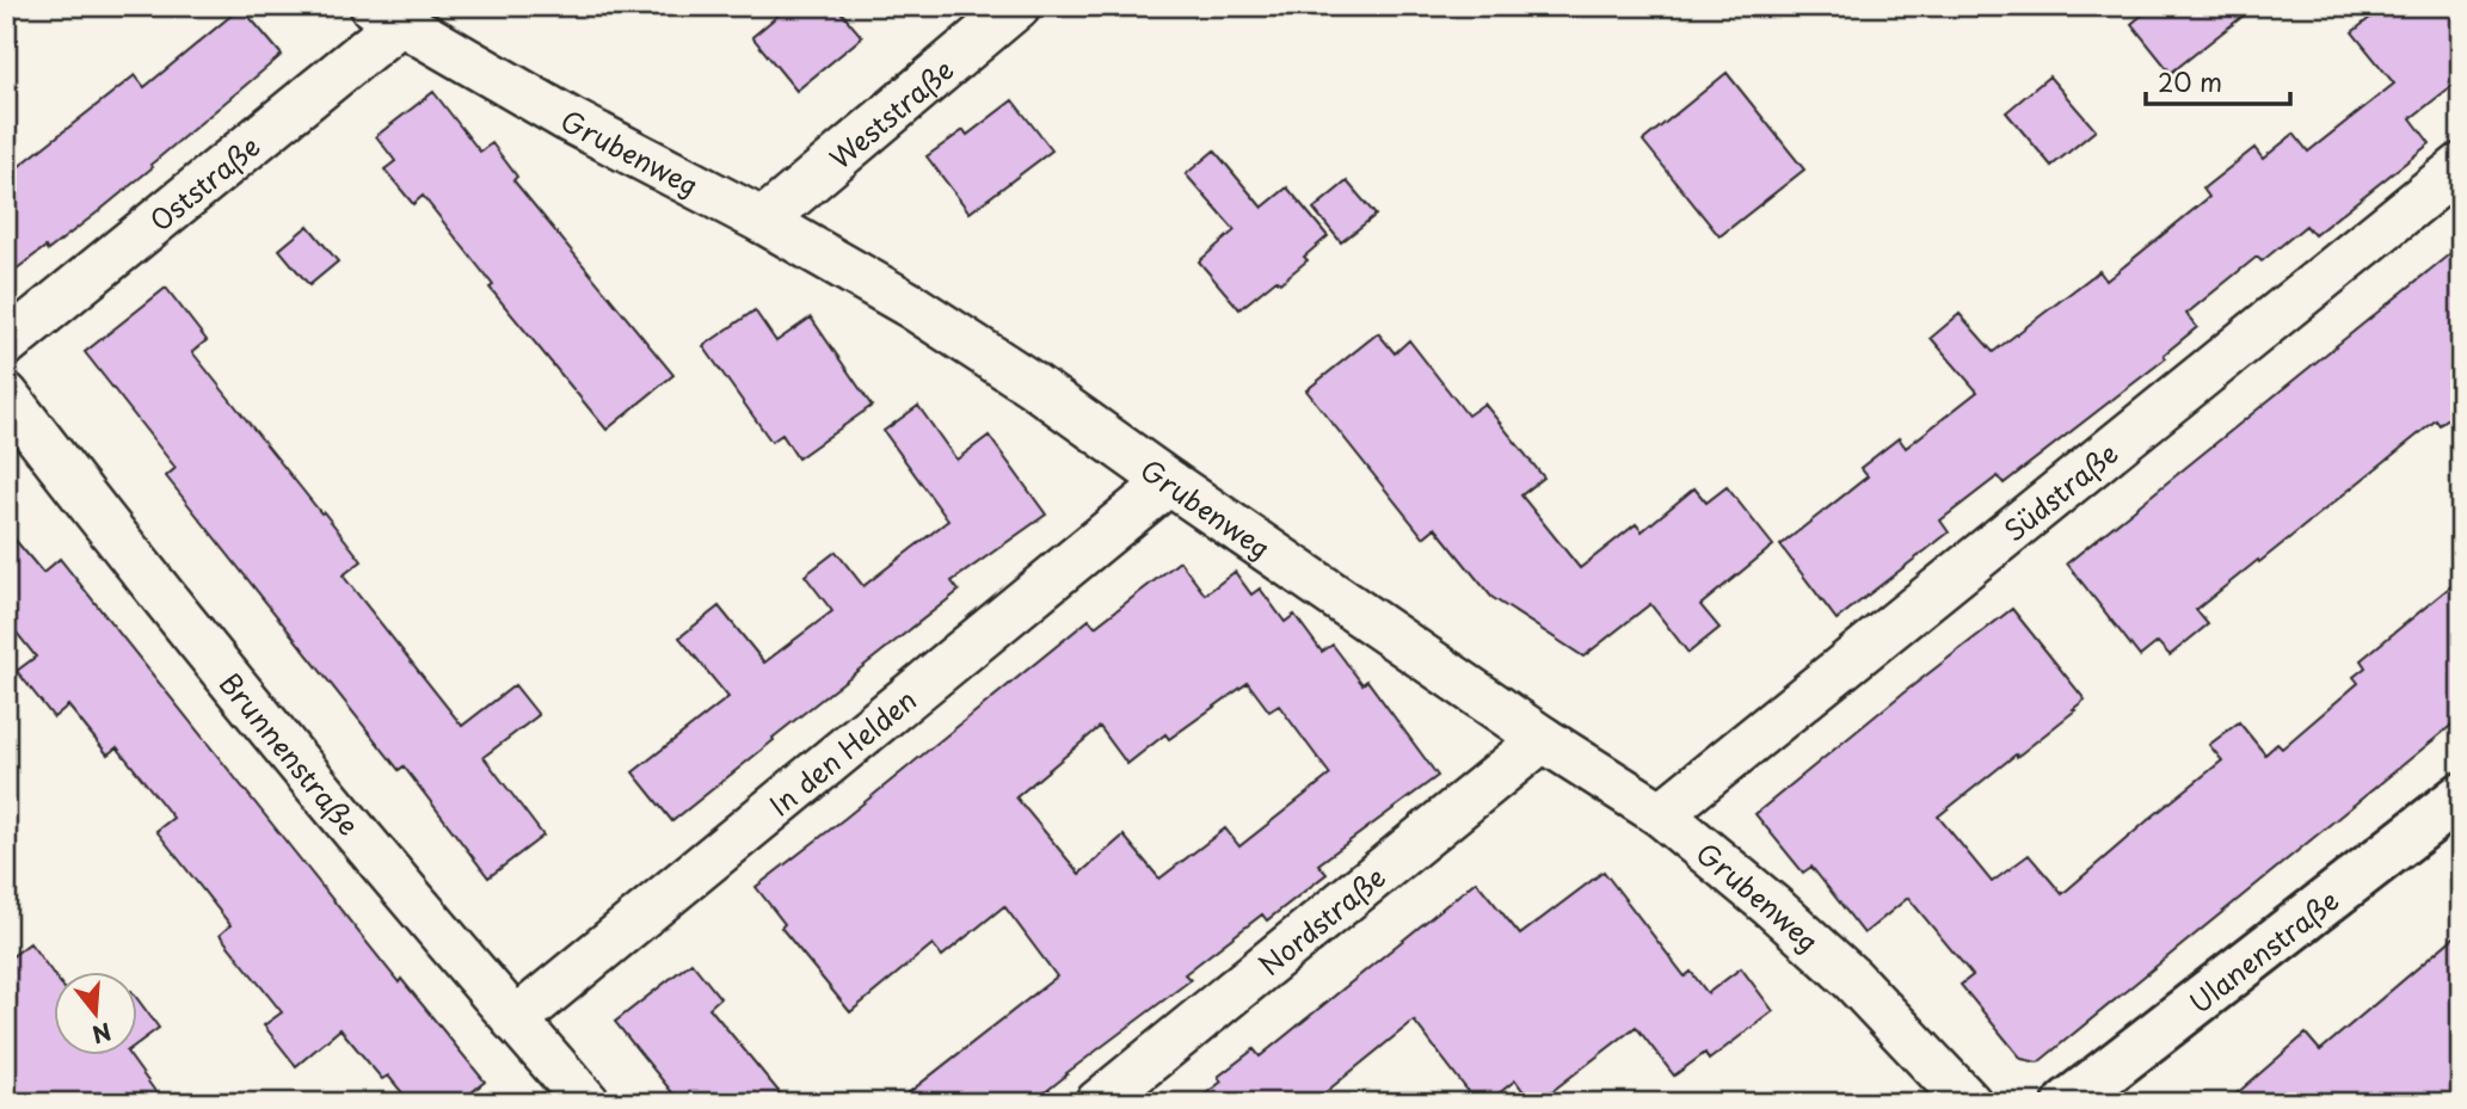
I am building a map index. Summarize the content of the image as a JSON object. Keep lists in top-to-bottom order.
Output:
{
  "streets": {
    "street": [
      "Weststraße",
      "Grubenweg",
      "Oststraße",
      "Südstraße",
      "In den Helden",
      "Brunnenstraße",
      "Nordstraße",
      "Ulanenstraße"
    ]
  },
  "crossings": [
    ["Weststraße", "Grubenweg"],
    ["Grubenweg", "Oststraße"],
    ["Grubenweg", "Südstraße"],
    ["Grubenweg", "In den Helden"],
    ["Grubenweg", "Nordstraße"],
    ["In den Helden", "Brunnenstraße"]
  ],
  "scale_bar": "20 m",
  "north": "bottom"
}
